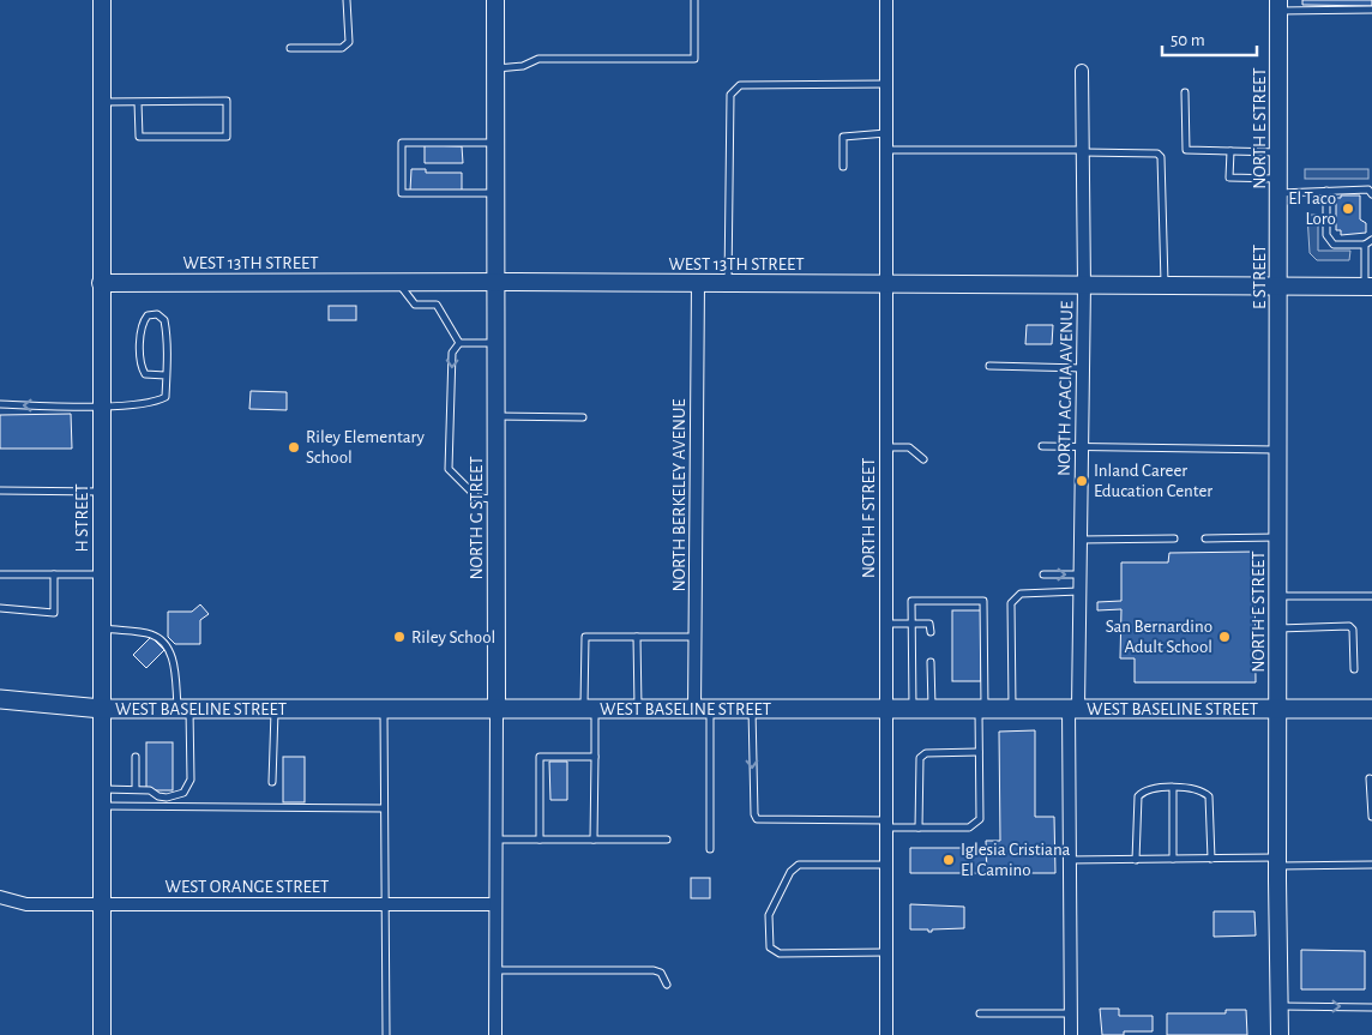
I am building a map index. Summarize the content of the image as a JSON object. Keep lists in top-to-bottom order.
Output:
{
  "streets": {
    "main road": ["WEST BASELINE STREET"],
    "street": [
      "NORTH E STREET",
      "WEST 13TH STREET",
      "E STREET",
      "NORTH ACACIA AVENUE",
      "NORTH BERKELEY AVENUE",
      "H STREET",
      "NORTH G STREET",
      "NORTH F STREET",
      "WEST ORANGE STREET"
    ]
  },
  "crossings": [
    ["NORTH E STREET", "E STREET"],
    ["NORTH E STREET", "WEST BASELINE STREET"],
    ["WEST 13TH STREET", "E STREET"],
    ["WEST 13TH STREET", "NORTH ACACIA AVENUE"],
    ["WEST 13TH STREET", "NORTH BERKELEY AVENUE"],
    ["WEST 13TH STREET", "H STREET"],
    ["WEST 13TH STREET", "NORTH G STREET"],
    ["WEST 13TH STREET", "NORTH F STREET"],
    ["NORTH ACACIA AVENUE", "WEST BASELINE STREET"],
    ["NORTH BERKELEY AVENUE", "WEST BASELINE STREET"],
    ["H STREET", "WEST BASELINE STREET"],
    ["H STREET", "WEST ORANGE STREET"],
    ["NORTH G STREET", "WEST BASELINE STREET"],
    ["NORTH G STREET", "WEST ORANGE STREET"],
    ["NORTH F STREET", "WEST BASELINE STREET"]
  ],
  "places": [
    "El Taco Loro",
    "Riley Elementary School",
    "Inland Career Education Center",
    "Riley School",
    "San Bernardino Adult School",
    "Iglesia Cristiana El Camino"
  ],
  "scale_bar": "50 m"
}
